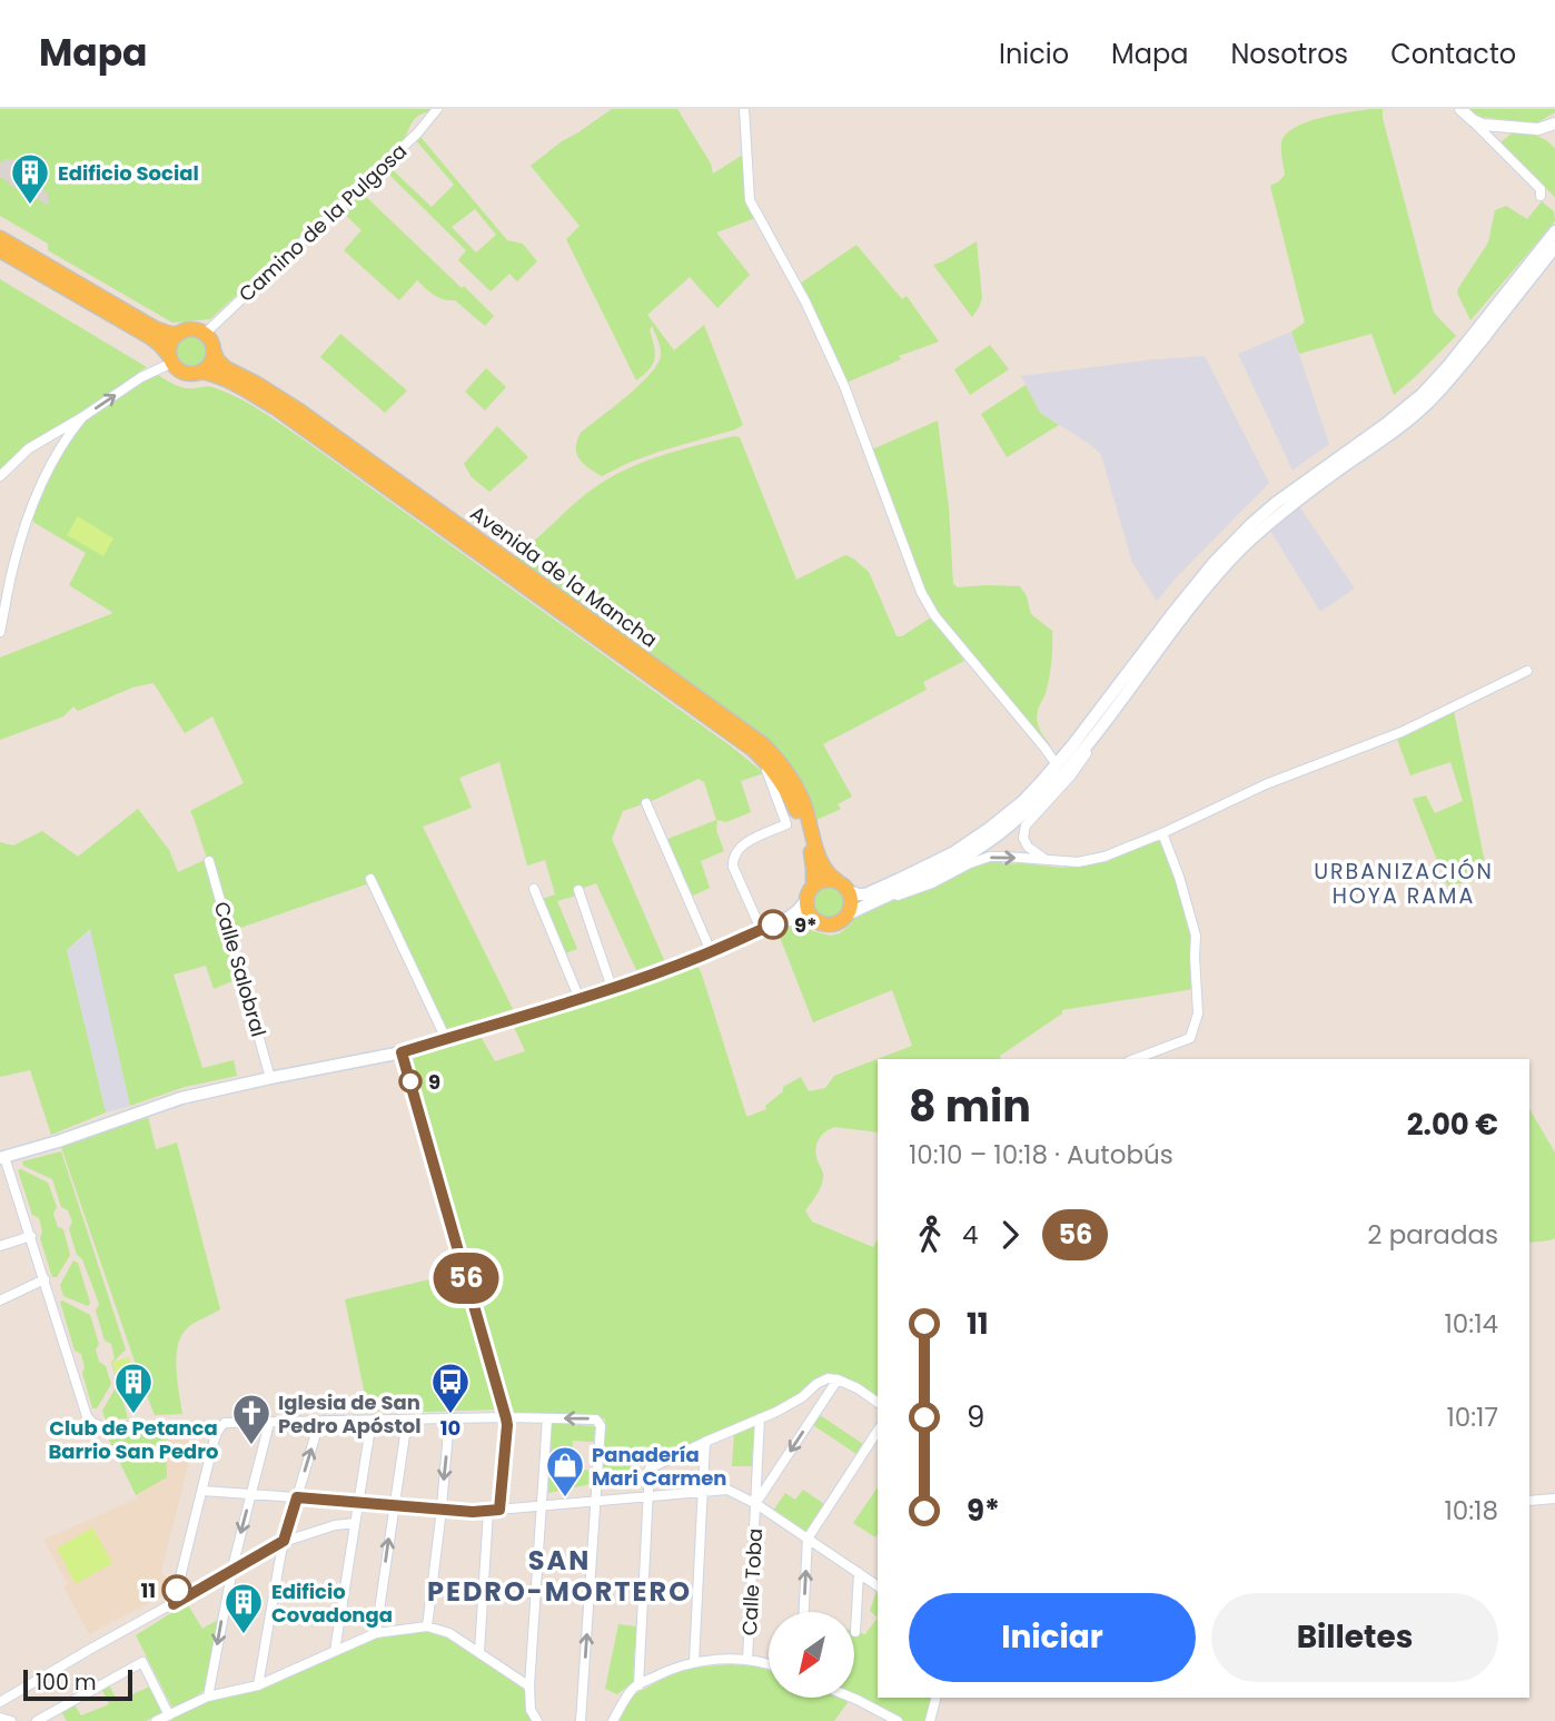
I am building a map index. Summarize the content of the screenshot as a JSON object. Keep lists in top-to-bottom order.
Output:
{
  "streets": {
    "main road": ["Avenida de la Mancha"],
    "street": ["Camino de la Pulgosa", "Calle Salobral", "Calle Toba"]
  },
  "crossings": [
    ["Camino de la Pulgosa", "Avenida de la Mancha"]
  ],
  "districts": ["URBANIZACIÓN HOYA RAMA", "SAN PEDRO-MORTERO"],
  "places": {
    "building": ["Edificio Social", "Club de Petanca Barrio San Pedro", "Edificio Covadonga"],
    "other": ["9*", "9", "11"],
    "bus stop": ["10"],
    "church": ["Iglesia de San Pedro Apóstol"],
    "shop": ["Panadería Mari Carmen"]
  },
  "lines": ["bus line 56"],
  "scale_bar": "100 m",
  "north": "bottom left",
  "page": {
    "header": "Mapa",
    "nav": [
      "Inicio",
      "Mapa",
      "Nosotros",
      "Contacto"
    ],
    "on_map": "56",
    "heading": ["8 min", "10:10 – 10:18 · Autobús", "2.00 €"],
    "legs": ["4", "56", "2 paradas"],
    "list": [
      {
        "name": "11",
        "value": "10:14"
      },
      {
        "name": "9",
        "value": "10:17"
      },
      {
        "name": "9*",
        "value": "10:18"
      }
    ],
    "buttons": ["Iniciar", "Billetes"],
    "scale": "100 m"
  }
}
